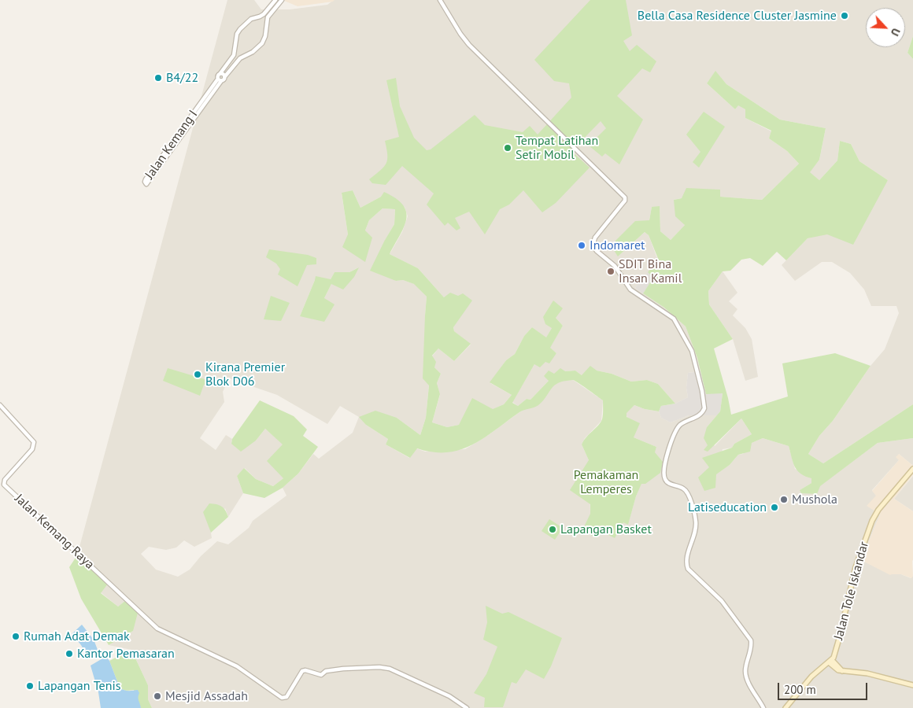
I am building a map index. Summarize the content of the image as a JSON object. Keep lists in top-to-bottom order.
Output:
{
  "streets": {
    "main road": ["Jalan Tole Iskandar"],
    "street": ["Jalan Kemang I", "Jalan Kemang Raya"]
  },
  "parks": ["Pemakaman Lemperes"],
  "places": [
    "Bella Casa Residence Cluster Jasmine",
    "B4/22",
    "Tempat Latihan Setir Mobil",
    "Indomaret",
    "SDIT Bina Insan Kamil",
    "Kirana Premier Blok D06",
    "Mushola",
    "Latiseducation",
    "Lapangan Basket",
    "Rumah Adat Demak",
    "Kantor Pemasaran",
    "Lapangan Tenis",
    "Mesjid Assadah"
  ],
  "scale_bar": "200 m",
  "north": "bottom right"
}
